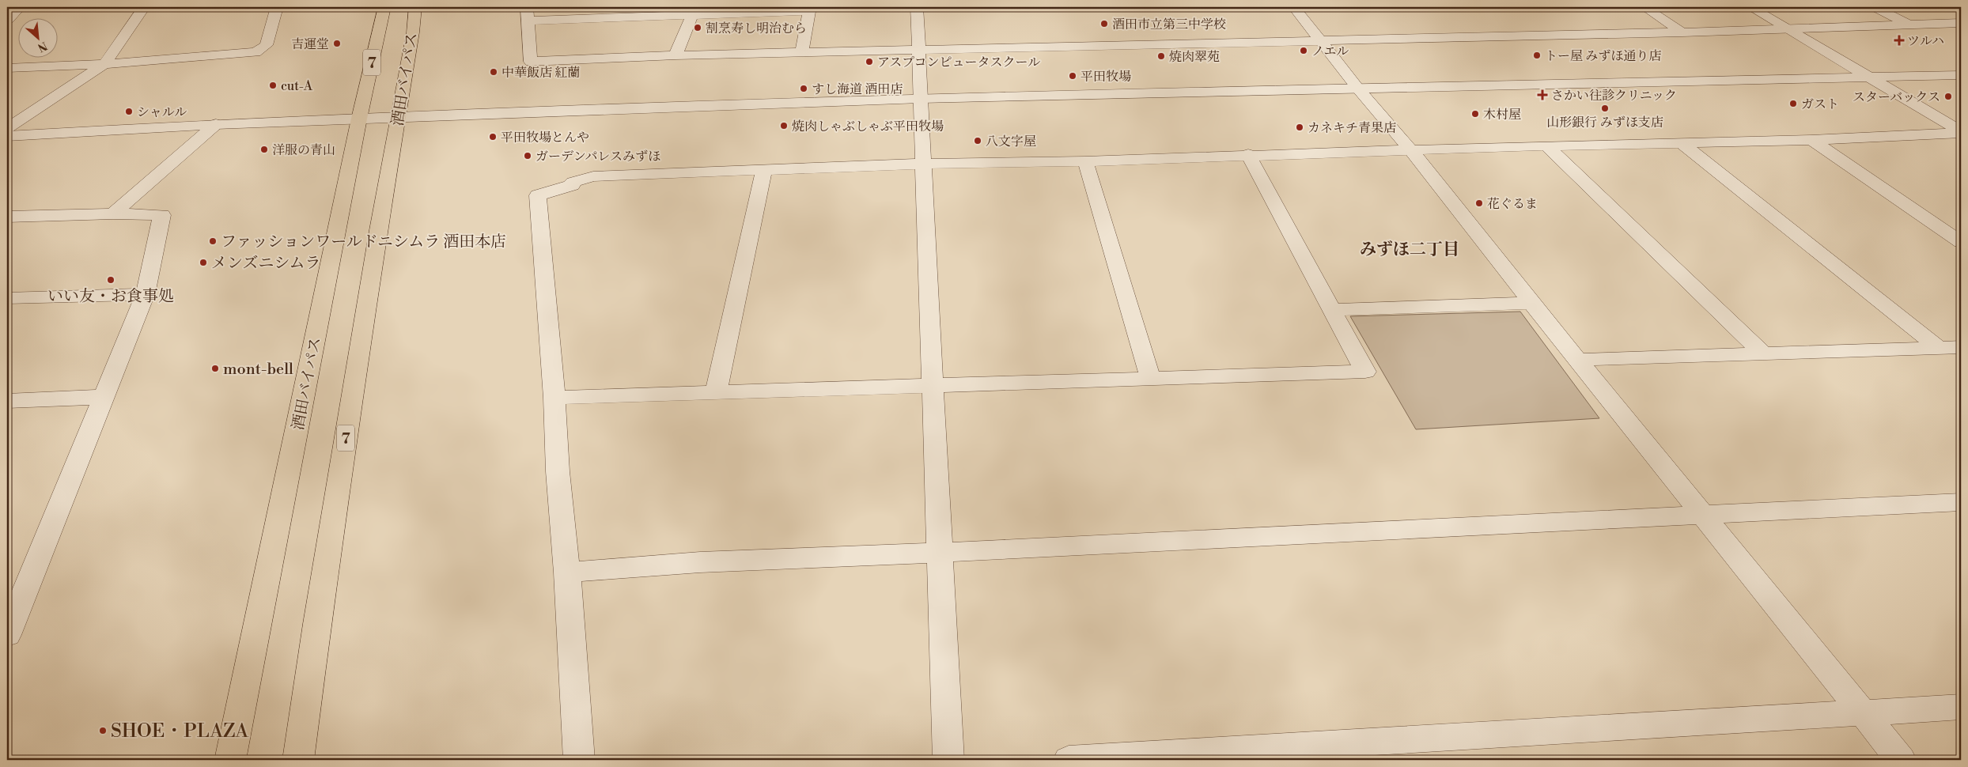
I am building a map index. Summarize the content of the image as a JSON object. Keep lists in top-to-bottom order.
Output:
{
  "streets": {
    "highway": ["7", "酒田バイパス"]
  },
  "districts": ["みずほ二丁目"],
  "places": {
    "other": [
      "酒田市立第三中学校",
      "割烹寿し明治むら",
      "吉運堂",
      "ノエル",
      "トー屋 みずほ通り店",
      "焼肉翠苑",
      "アスプコンピュータスクール",
      "中華飯店 紅蘭",
      "平田牧場",
      "cut-A",
      "すし海道 酒田店",
      "スターバックス",
      "ガスト",
      "山形銀行 みずほ支店",
      "シャルル",
      "木村屋",
      "焼肉しゃぶしゃぶ平田牧場",
      "カネキチ青果店",
      "平田牧場とんや",
      "八文字屋",
      "洋服の青山",
      "ガーデンパレスみずほ",
      "花ぐるま",
      "ファッションワールドニシムラ 酒田本店",
      "メンズニシムラ",
      "いい友・お食事処",
      "mont-bell",
      "SHOE・PLAZA"
    ],
    "health": ["ツルハ", "さかい往診クリニック"]
  },
  "north": "bottom right"
}
